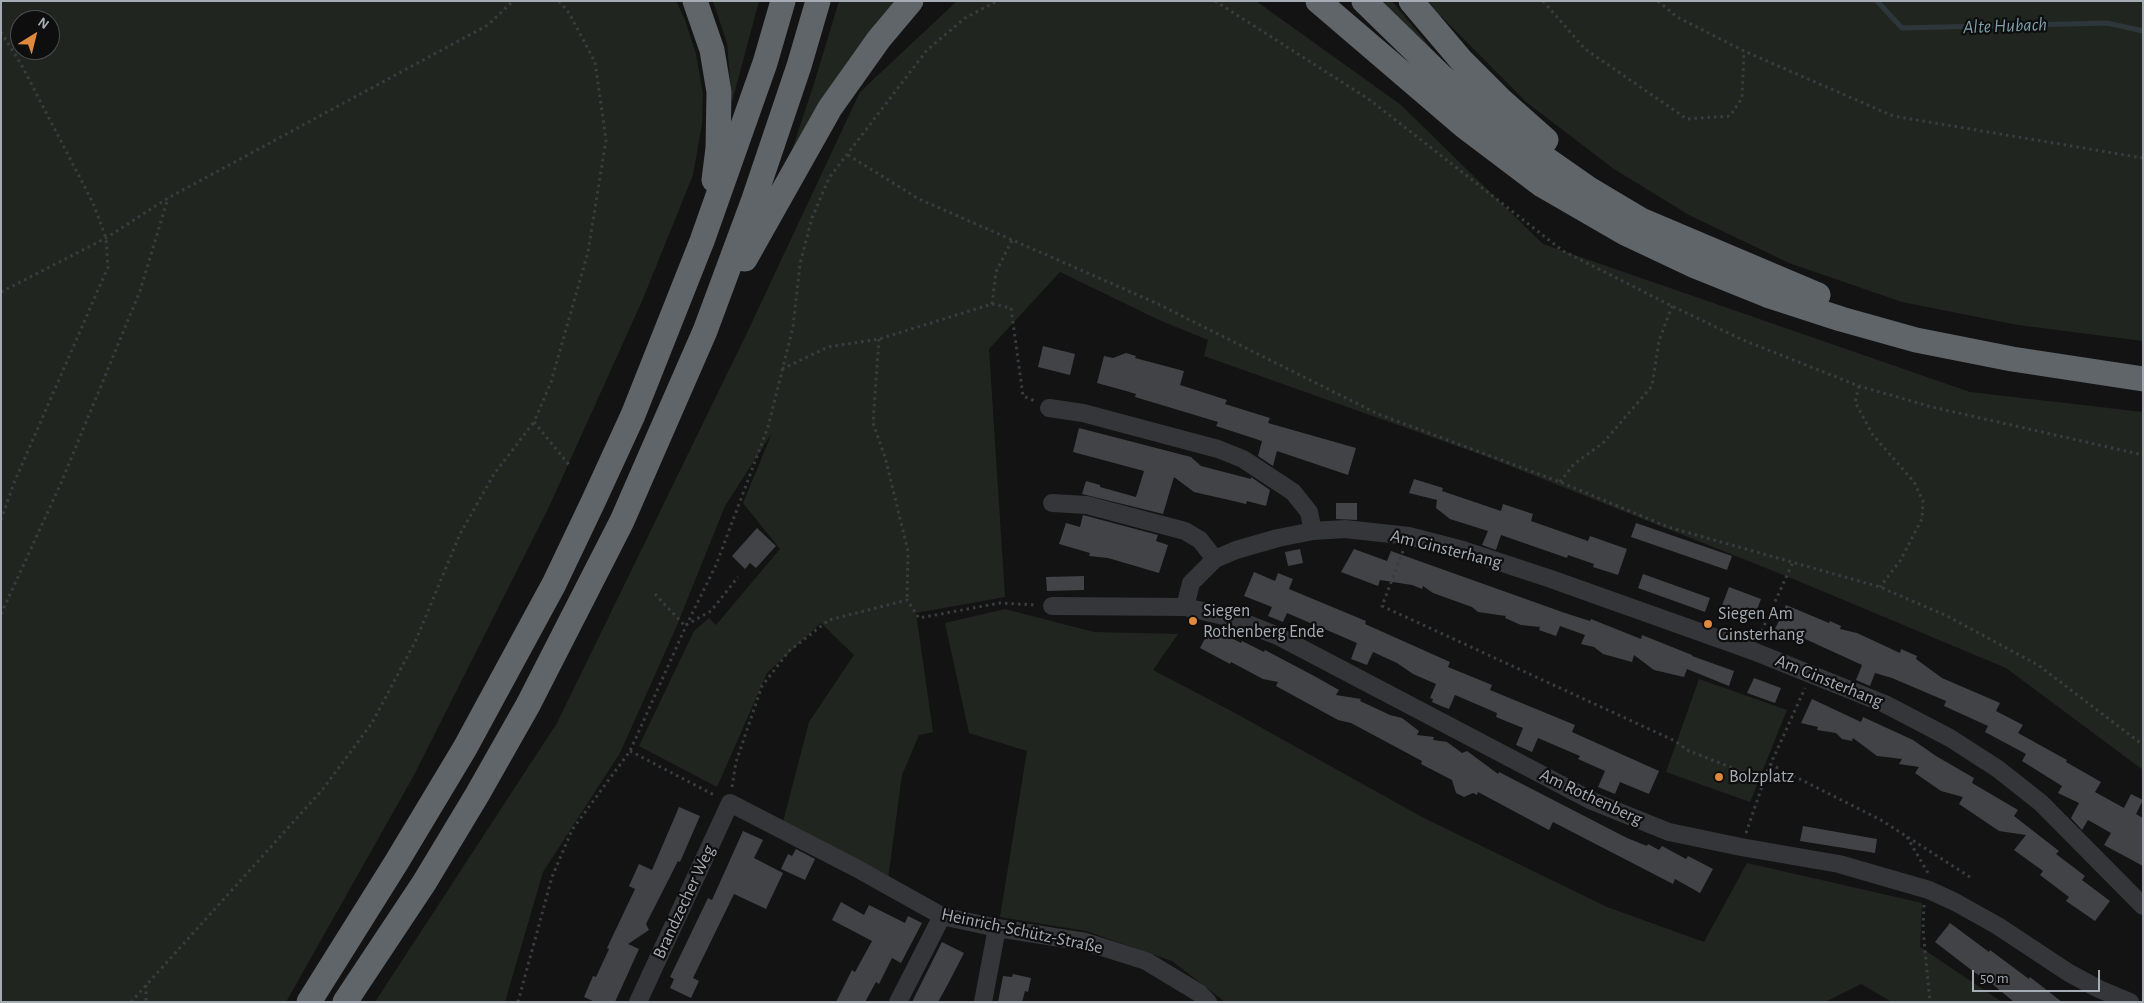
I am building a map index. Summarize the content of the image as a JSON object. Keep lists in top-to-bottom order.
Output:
{
  "streets": {
    "street": [
      "Am Ginsterhang",
      "Am Rothenberg",
      "Brandzecher Weg",
      "Heinrich-Schütz-Straße"
    ]
  },
  "crossings": [
    ["Am Ginsterhang", "Am Rothenberg"],
    ["Brandzecher Weg", "Heinrich-Schütz-Straße"]
  ],
  "water": ["Alte Hubach"],
  "places": ["Siegen Rothenberg Ende", "Siegen Am Ginsterhang", "Bolzplatz"],
  "scale_bar": "50 m",
  "north": "top right"
}
